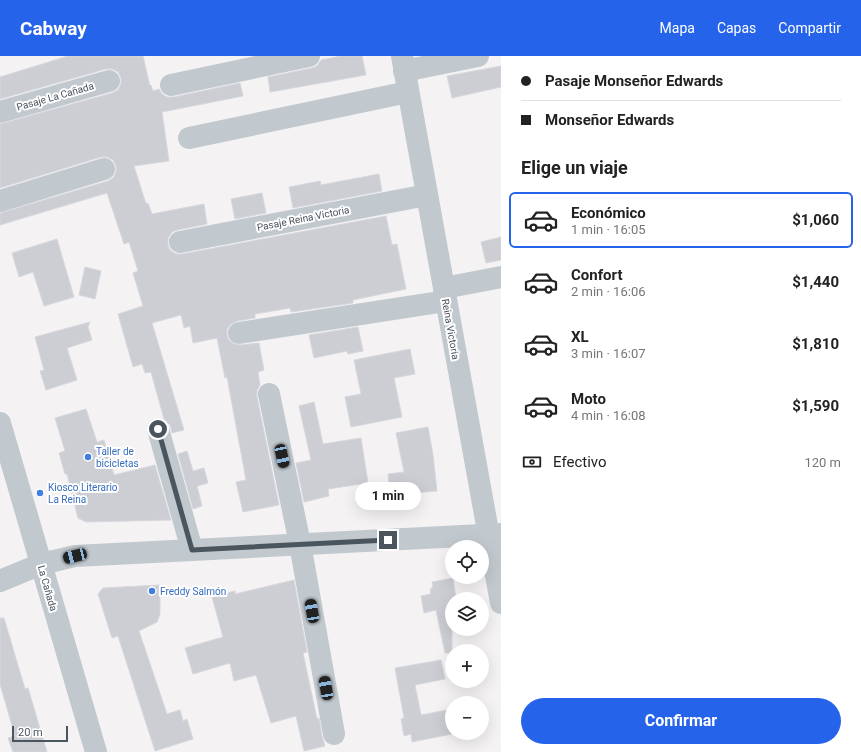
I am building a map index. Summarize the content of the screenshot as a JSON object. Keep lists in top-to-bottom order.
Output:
{
  "streets": {
    "street": [
      "Pasaje La Cañada",
      "Pasaje Reina Victoria",
      "Reina Victoria",
      "La Cañada"
    ]
  },
  "crossings": [
    ["Pasaje Reina Victoria", "Reina Victoria"]
  ],
  "places": ["Taller de bicicletas", "Kiosco Literario La Reina", "Freddy Salmón"],
  "scale_bar": "20 m",
  "page": {
    "header": "Cabway",
    "nav": ["Mapa", "Capas", "Compartir"],
    "banner": ["Pasaje Monseñor Edwards", "Monseñor Edwards"],
    "heading": "Elige un viaje",
    "list": [
      {
        "name": "Económico",
        "note": "1 min · 16:05",
        "value": "$1,060"
      },
      {
        "name": "Confort",
        "note": "2 min · 16:06",
        "value": "$1,440"
      },
      {
        "name": "XL",
        "note": "3 min · 16:07",
        "value": "$1,810"
      },
      {
        "name": "Moto",
        "note": "4 min · 16:08",
        "value": "$1,590"
      }
    ],
    "pay": ["Efectivo", "120 m"],
    "bubble": "1 min",
    "map_buttons": ["+", "−"],
    "buttons": "Confirmar",
    "scale": "20 m"
  }
}
